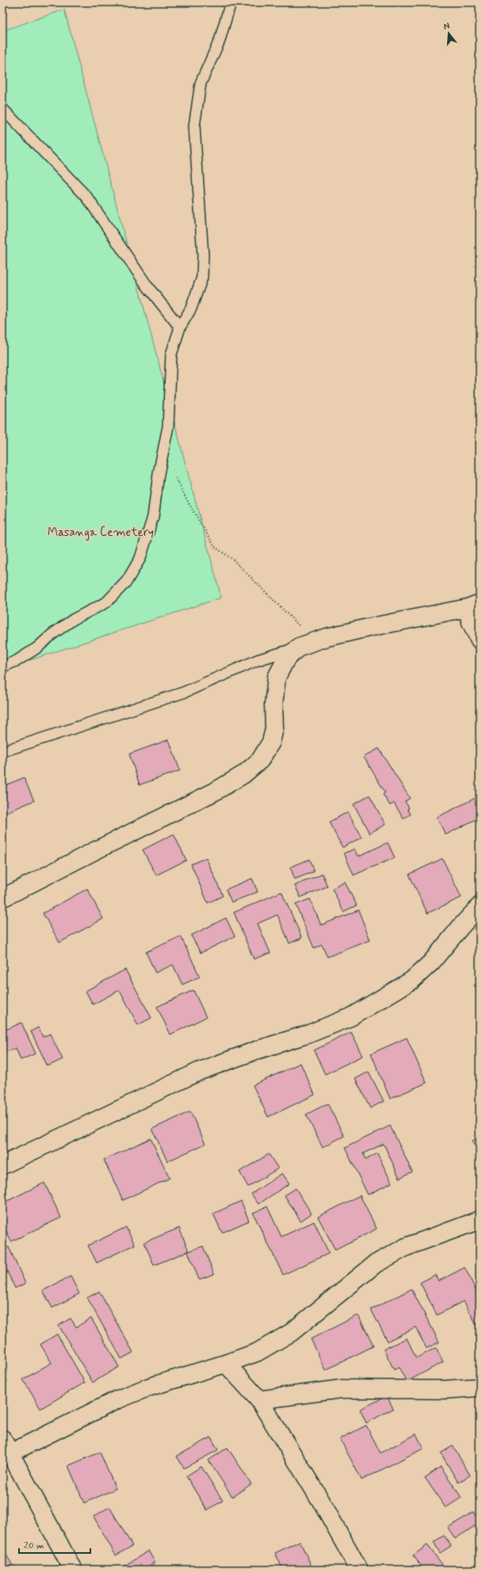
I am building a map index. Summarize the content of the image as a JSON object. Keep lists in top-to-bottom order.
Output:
{
  "parks": ["Masanga Cemetery"],
  "scale_bar": "20 m",
  "north": "top"
}
